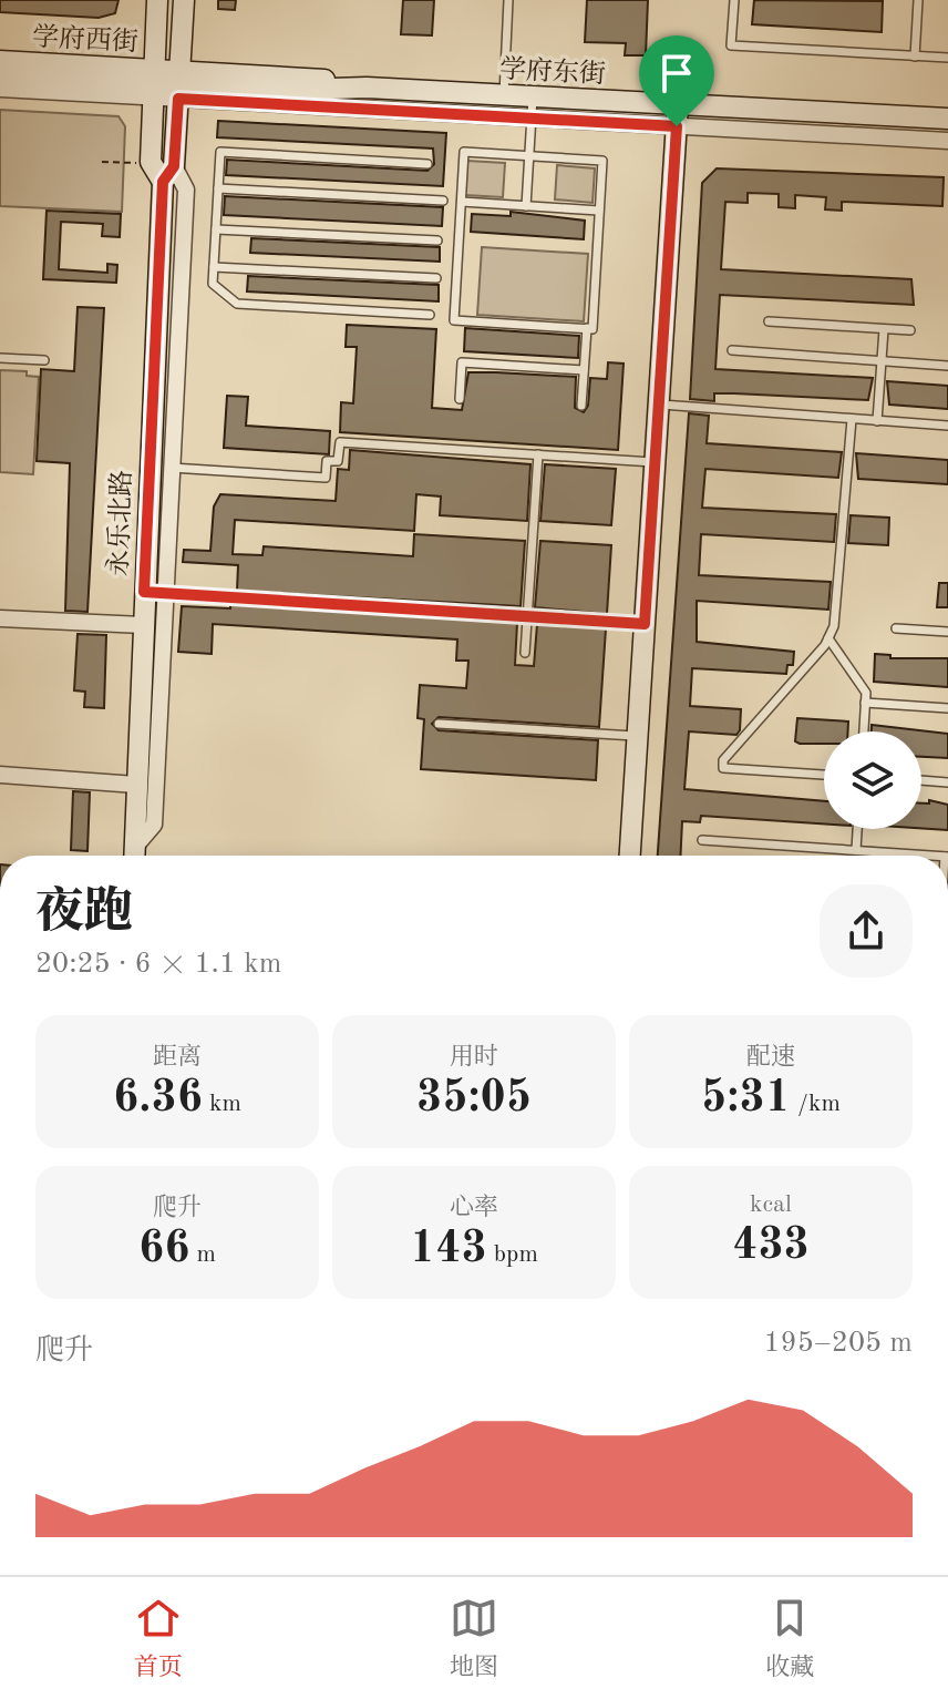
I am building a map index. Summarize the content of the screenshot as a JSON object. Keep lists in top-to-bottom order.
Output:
{
  "streets": {
    "street": ["学府西街", "学府东街", "永乐北路"]
  },
  "crossings": [
    ["学府西街", "学府东街"],
    ["学府西街", "永乐北路"],
    ["学府东街", "永乐北路"]
  ],
  "page": {
    "heading": ["夜跑", "20:25 · 6 × 1.1 km"],
    "stats": [
      ["距离", "6.36 km"],
      ["用时", "35:05"],
      ["配速", "5:31 /km"],
      ["爬升", "66 m"],
      ["心率", "143 bpm"],
      ["kcal", "433"]
    ],
    "chart": ["爬升", "195–205 m"],
    "tabs": ["首页", "地图", "收藏"]
  }
}
